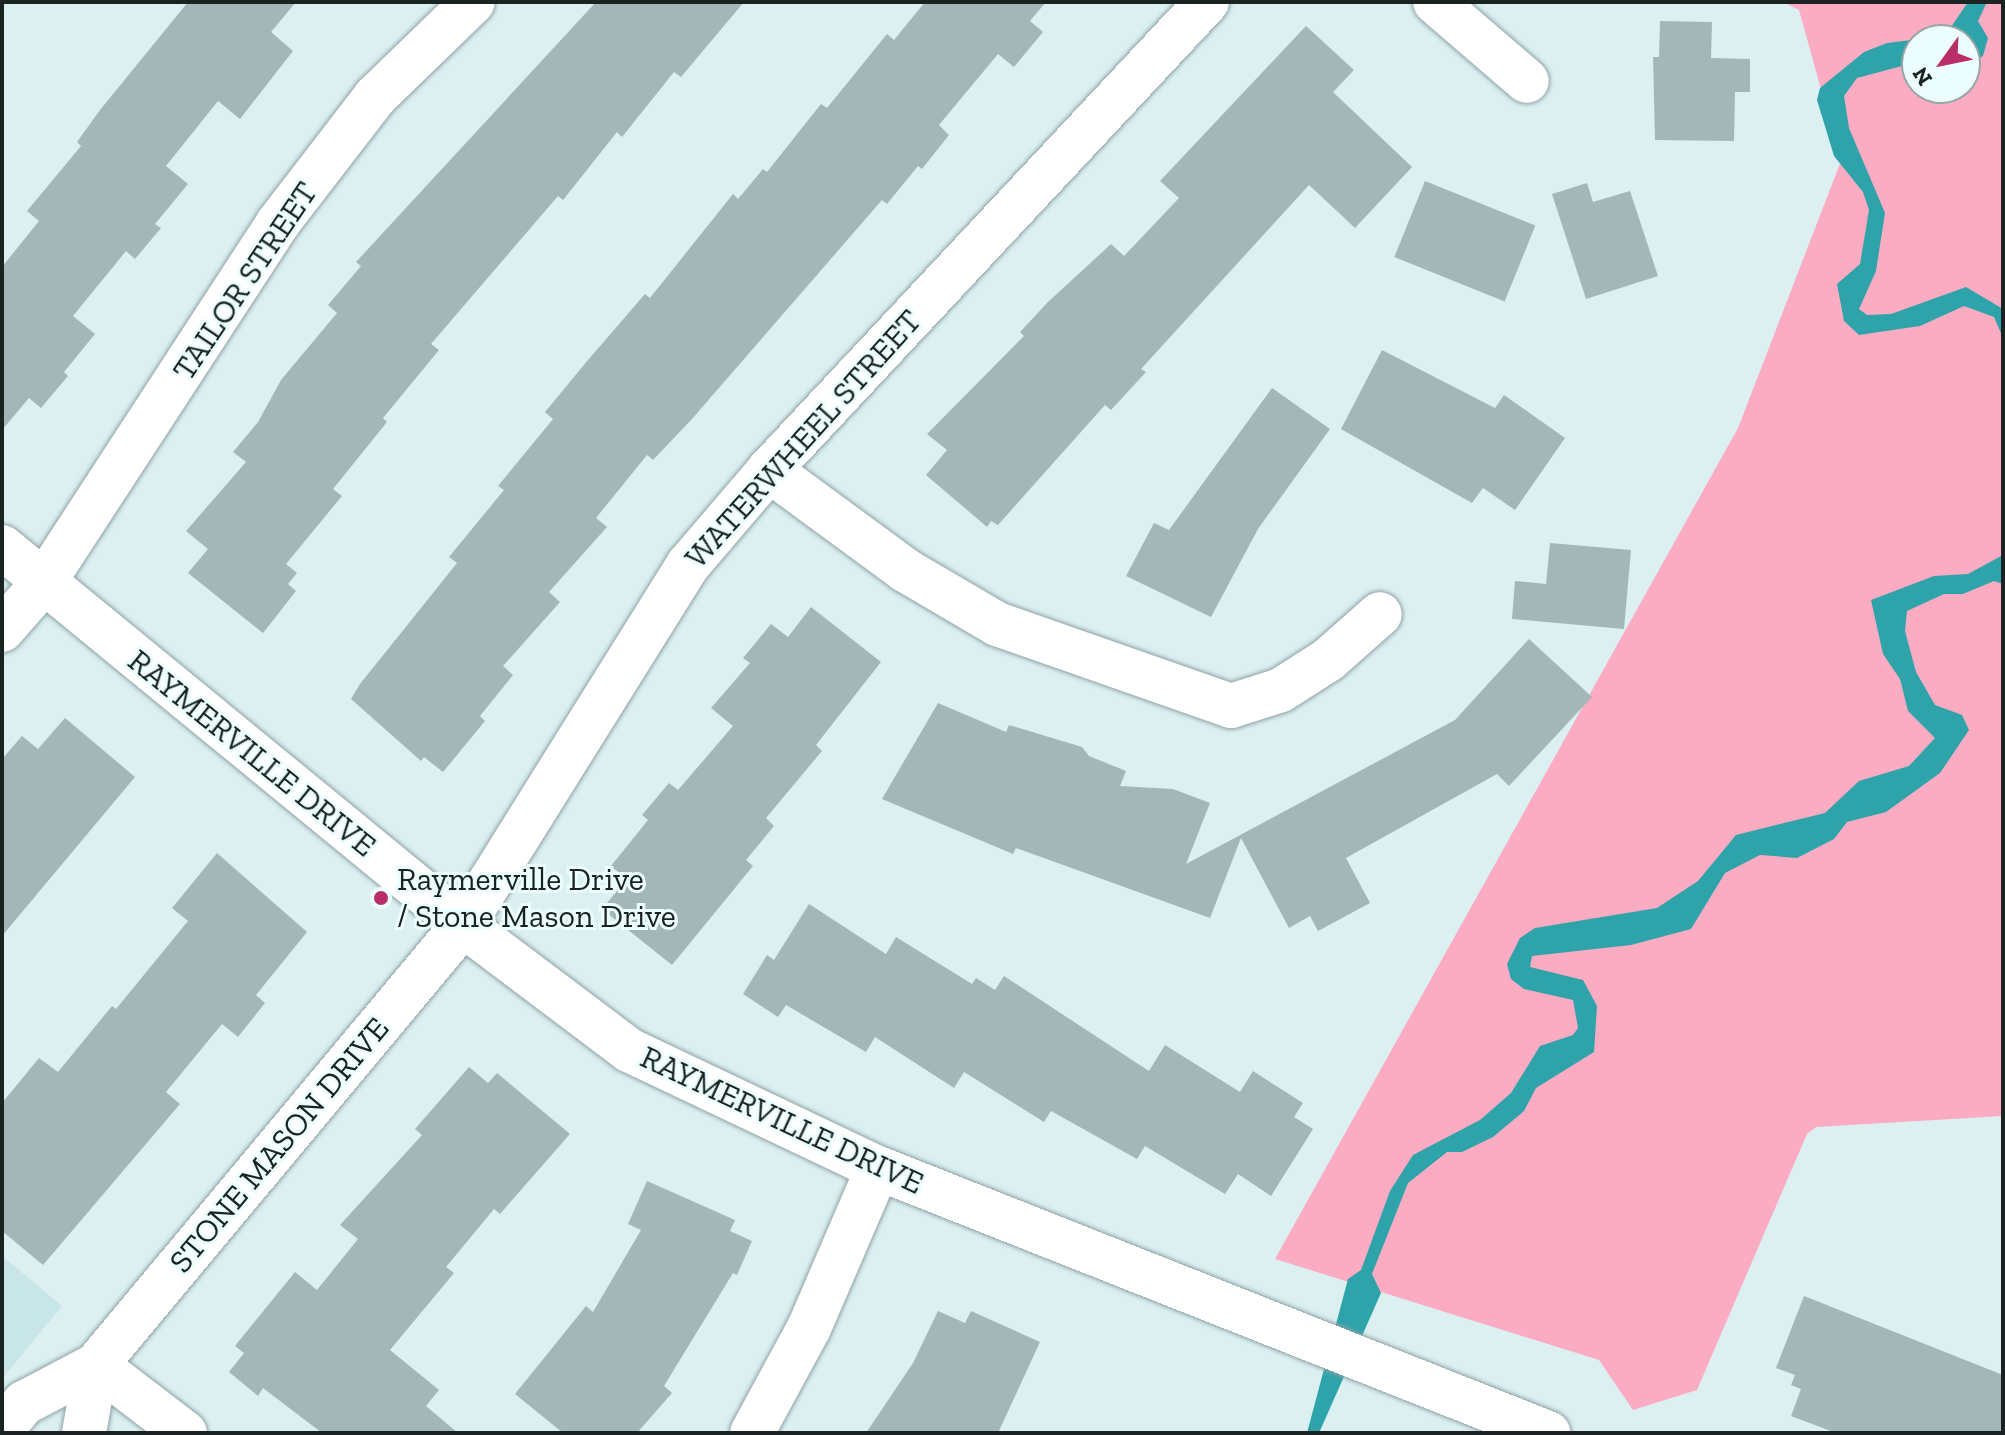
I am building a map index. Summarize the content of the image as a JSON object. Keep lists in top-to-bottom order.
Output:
{
  "streets": {
    "street": [
      "TAILOR STREET",
      "WATERWHEEL STREET",
      "RAYMERVILLE DRIVE",
      "STONE MASON DRIVE"
    ]
  },
  "crossings": [
    ["TAILOR STREET", "RAYMERVILLE DRIVE"],
    ["WATERWHEEL STREET", "RAYMERVILLE DRIVE"],
    ["WATERWHEEL STREET", "STONE MASON DRIVE"],
    ["RAYMERVILLE DRIVE", "STONE MASON DRIVE"]
  ],
  "places": ["Raymerville Drive / Stone Mason Drive"],
  "north": "bottom left"
}
